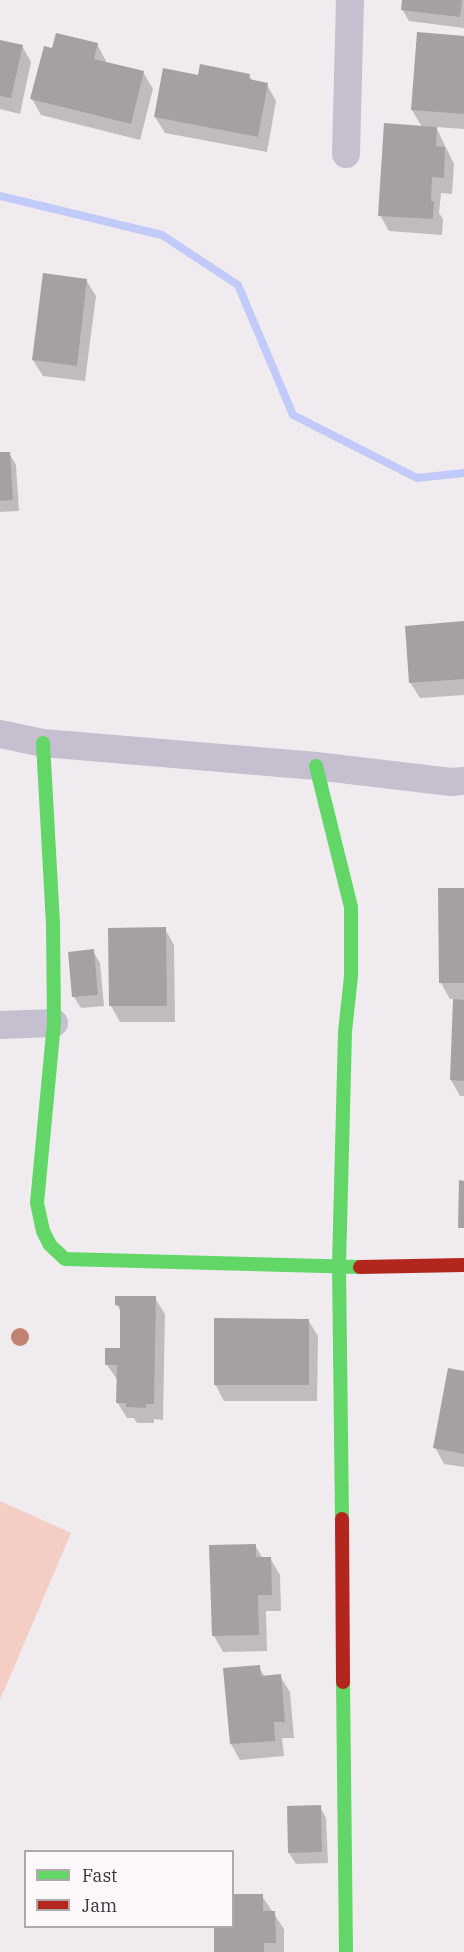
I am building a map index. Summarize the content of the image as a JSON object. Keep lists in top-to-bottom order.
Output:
{
  "legend": ["Fast", "Jam"]
}
